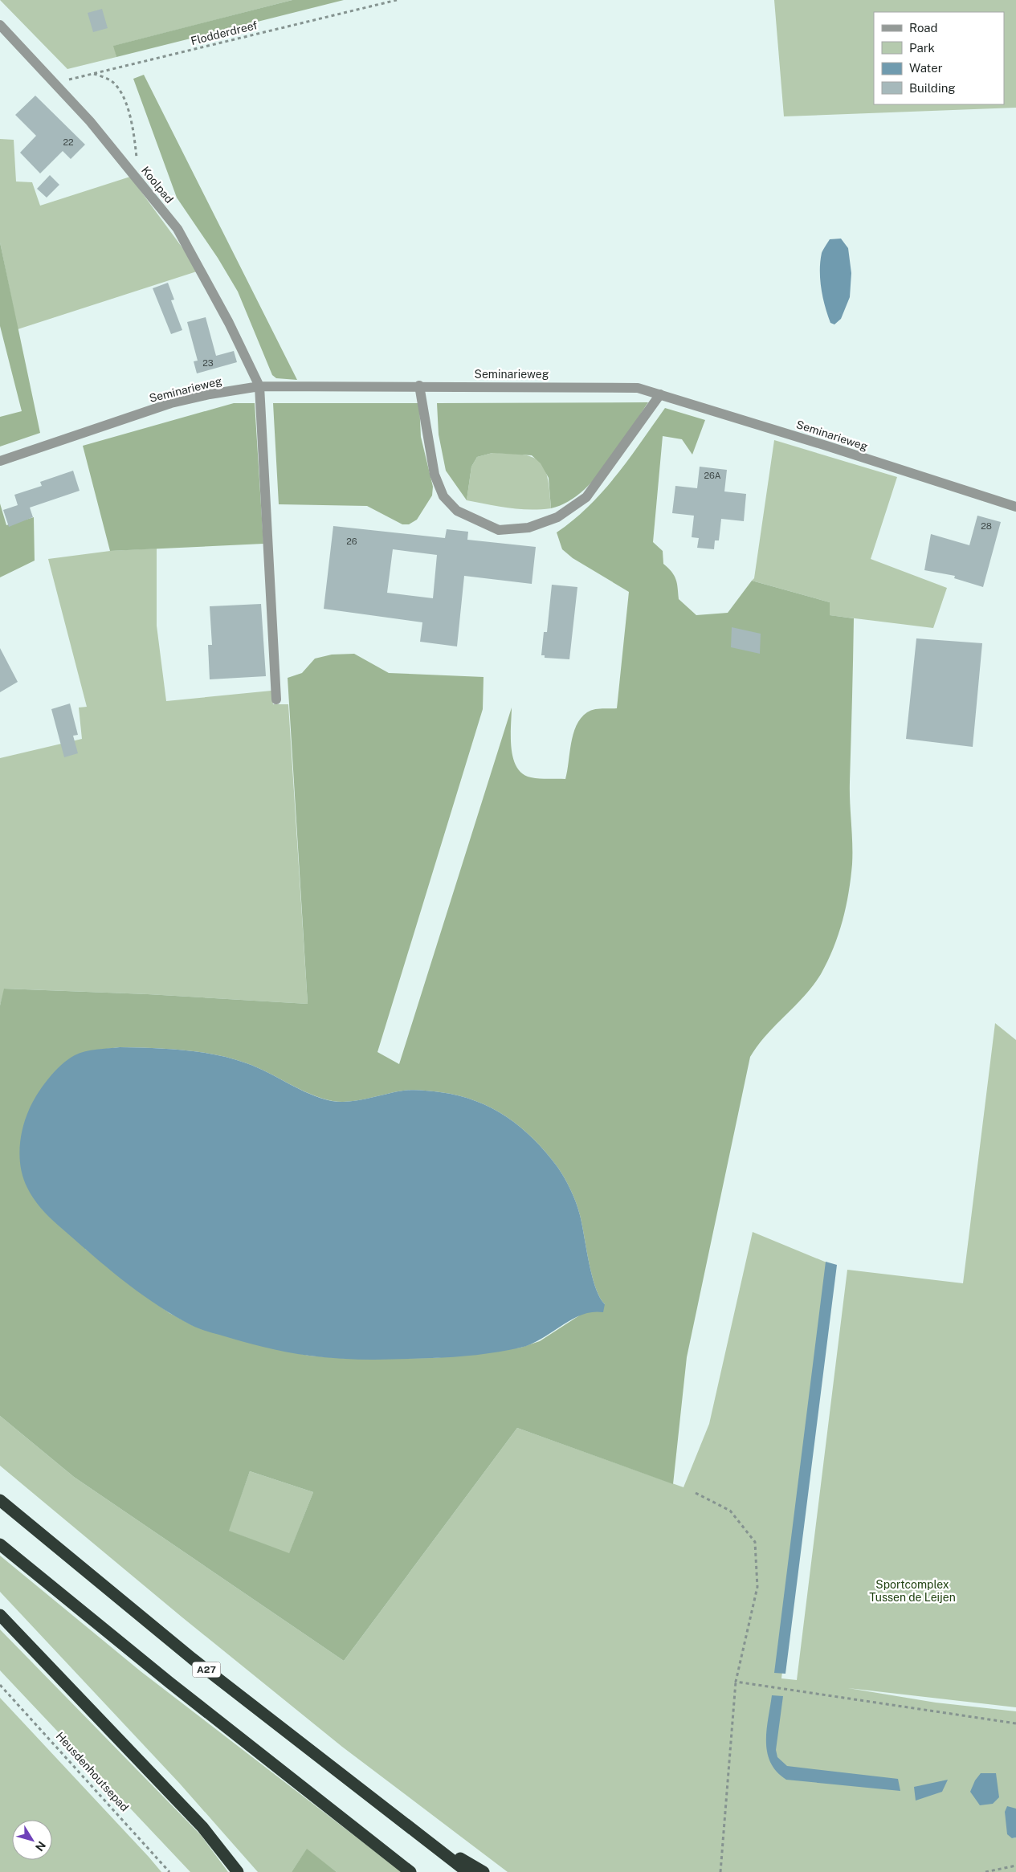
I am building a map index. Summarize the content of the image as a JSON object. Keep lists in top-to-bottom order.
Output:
{
  "streets": {
    "highway": ["A27"],
    "street": ["Koolpad", "Seminarieweg"],
    "path": ["Flodderdreef", "Heusdenhoutsepad"]
  },
  "crossings": [
    ["Flodderdreef", "Koolpad"],
    ["Koolpad", "Seminarieweg"]
  ],
  "parks": ["Sportcomplex Tussen de Leijen"],
  "house_numbers": [
    "22",
    "23",
    "26A",
    "28",
    "26"
  ],
  "legend": [
    "Road",
    "Park",
    "Water",
    "Building"
  ],
  "north": "bottom right"
}
